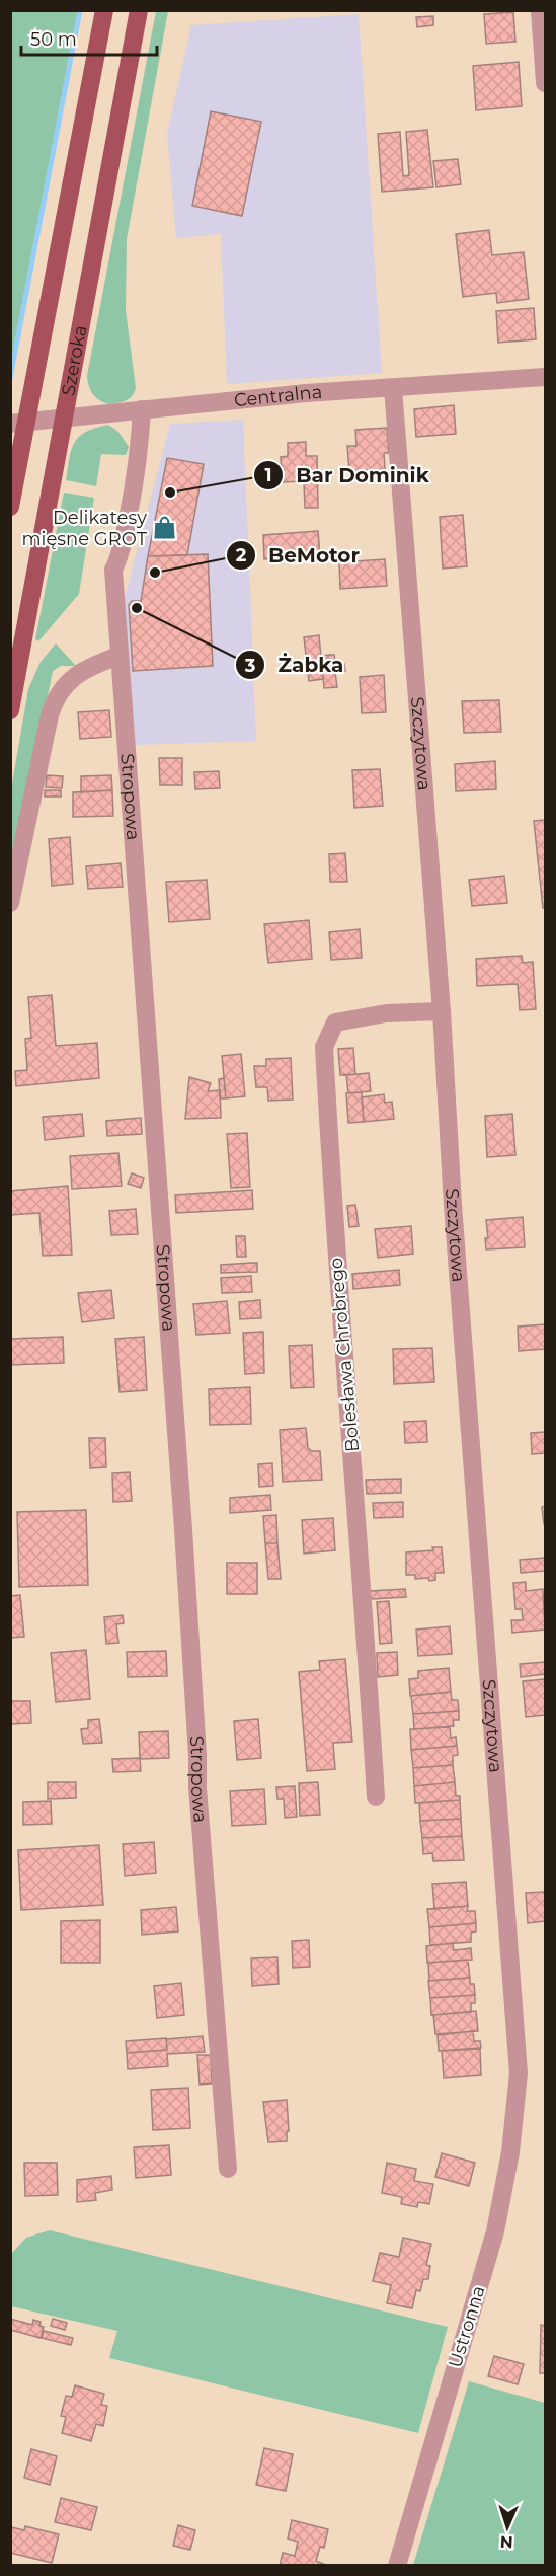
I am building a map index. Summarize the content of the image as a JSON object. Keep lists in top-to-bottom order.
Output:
{
  "streets": {
    "main road": ["Szeroka"],
    "street": [
      "Centralna",
      "Szczytowa",
      "Stropowa",
      "Bolesława Chrobrego",
      "Ustronna"
    ]
  },
  "crossings": [
    ["Szeroka", "Centralna"],
    ["Centralna", "Szczytowa"],
    ["Centralna", "Stropowa"],
    ["Szczytowa", "Bolesława Chrobrego"],
    ["Szczytowa", "Ustronna"]
  ],
  "places": {
    "other": ["Bar Dominik", "BeMotor", "Żabka"],
    "shop": ["Delikatesy mięsne GROT"]
  },
  "scale_bar": "50 m",
  "north": "bottom"
}
